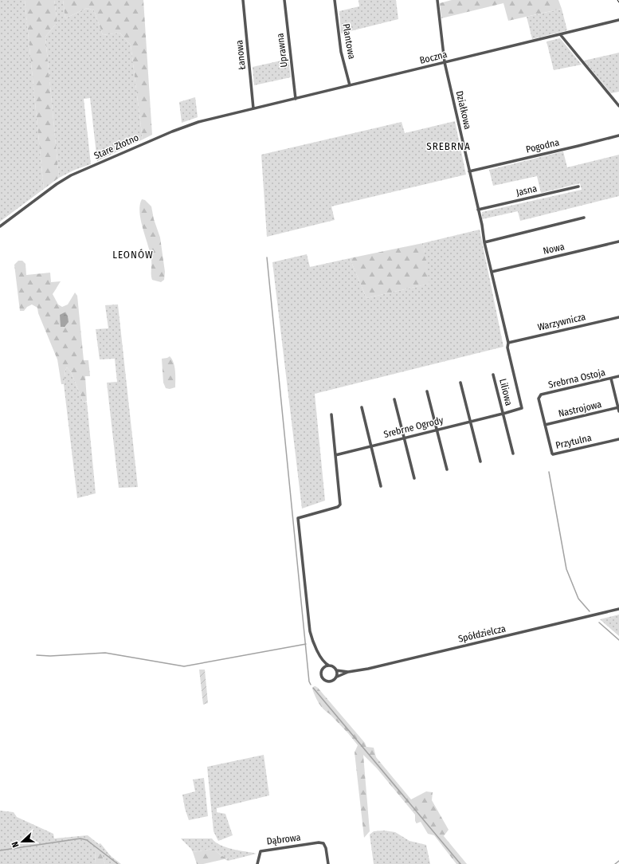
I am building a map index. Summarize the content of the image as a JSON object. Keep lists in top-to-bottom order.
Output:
{
  "streets": {
    "street": [
      "Plantowa",
      "Uprawna",
      "Łanowa",
      "Boczna",
      "Działkowa",
      "Pogodna",
      "Stare Złotno",
      "Jasna",
      "Nowa",
      "Warzywnicza",
      "Srebrna Ostoja",
      "Liliowa",
      "Nastrojowa",
      "Srebrne Ogrody",
      "Przytulna",
      "Spółdzielcza",
      "Dąbrowa"
    ]
  },
  "crossings": [
    ["Plantowa", "Boczna"],
    ["Uprawna", "Boczna"],
    ["Łanowa", "Boczna"],
    ["Łanowa", "Stare Złotno"],
    ["Boczna", "Działkowa"],
    ["Boczna", "Stare Złotno"],
    ["Działkowa", "Pogodna"],
    ["Działkowa", "Jasna"],
    ["Działkowa", "Nowa"],
    ["Działkowa", "Warzywnicza"],
    ["Działkowa", "Srebrne Ogrody"],
    ["Warzywnicza", "Srebrne Ogrody"],
    ["Srebrna Ostoja", "Nastrojowa"],
    ["Srebrna Ostoja", "Przytulna"],
    ["Liliowa", "Srebrne Ogrody"],
    ["Nastrojowa", "Przytulna"]
  ],
  "districts": ["SREBRNA", "LEONÓW"],
  "north": "left"
}
